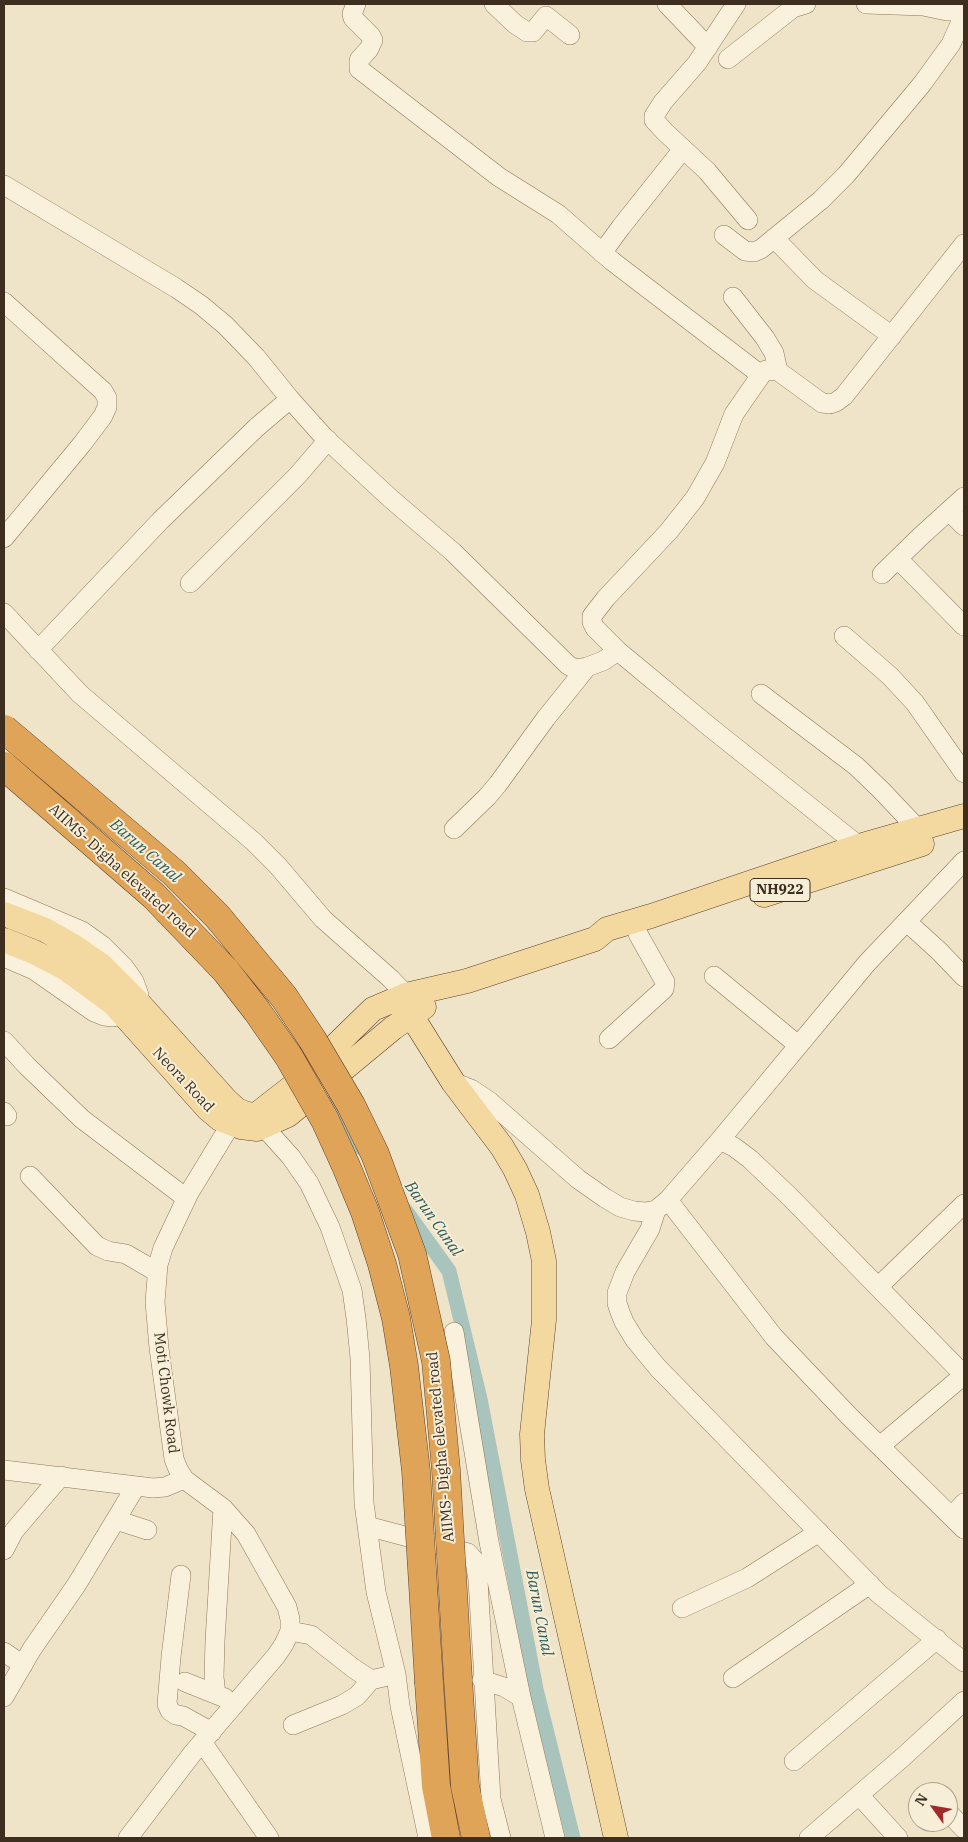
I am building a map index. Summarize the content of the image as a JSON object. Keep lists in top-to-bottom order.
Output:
{
  "streets": {
    "highway": ["AIIMS- Digha elevated road"],
    "main road": ["NH922"],
    "street": ["Moti Chowk Road"]
  },
  "water": ["Barun Canal"],
  "north": "top left"
}
